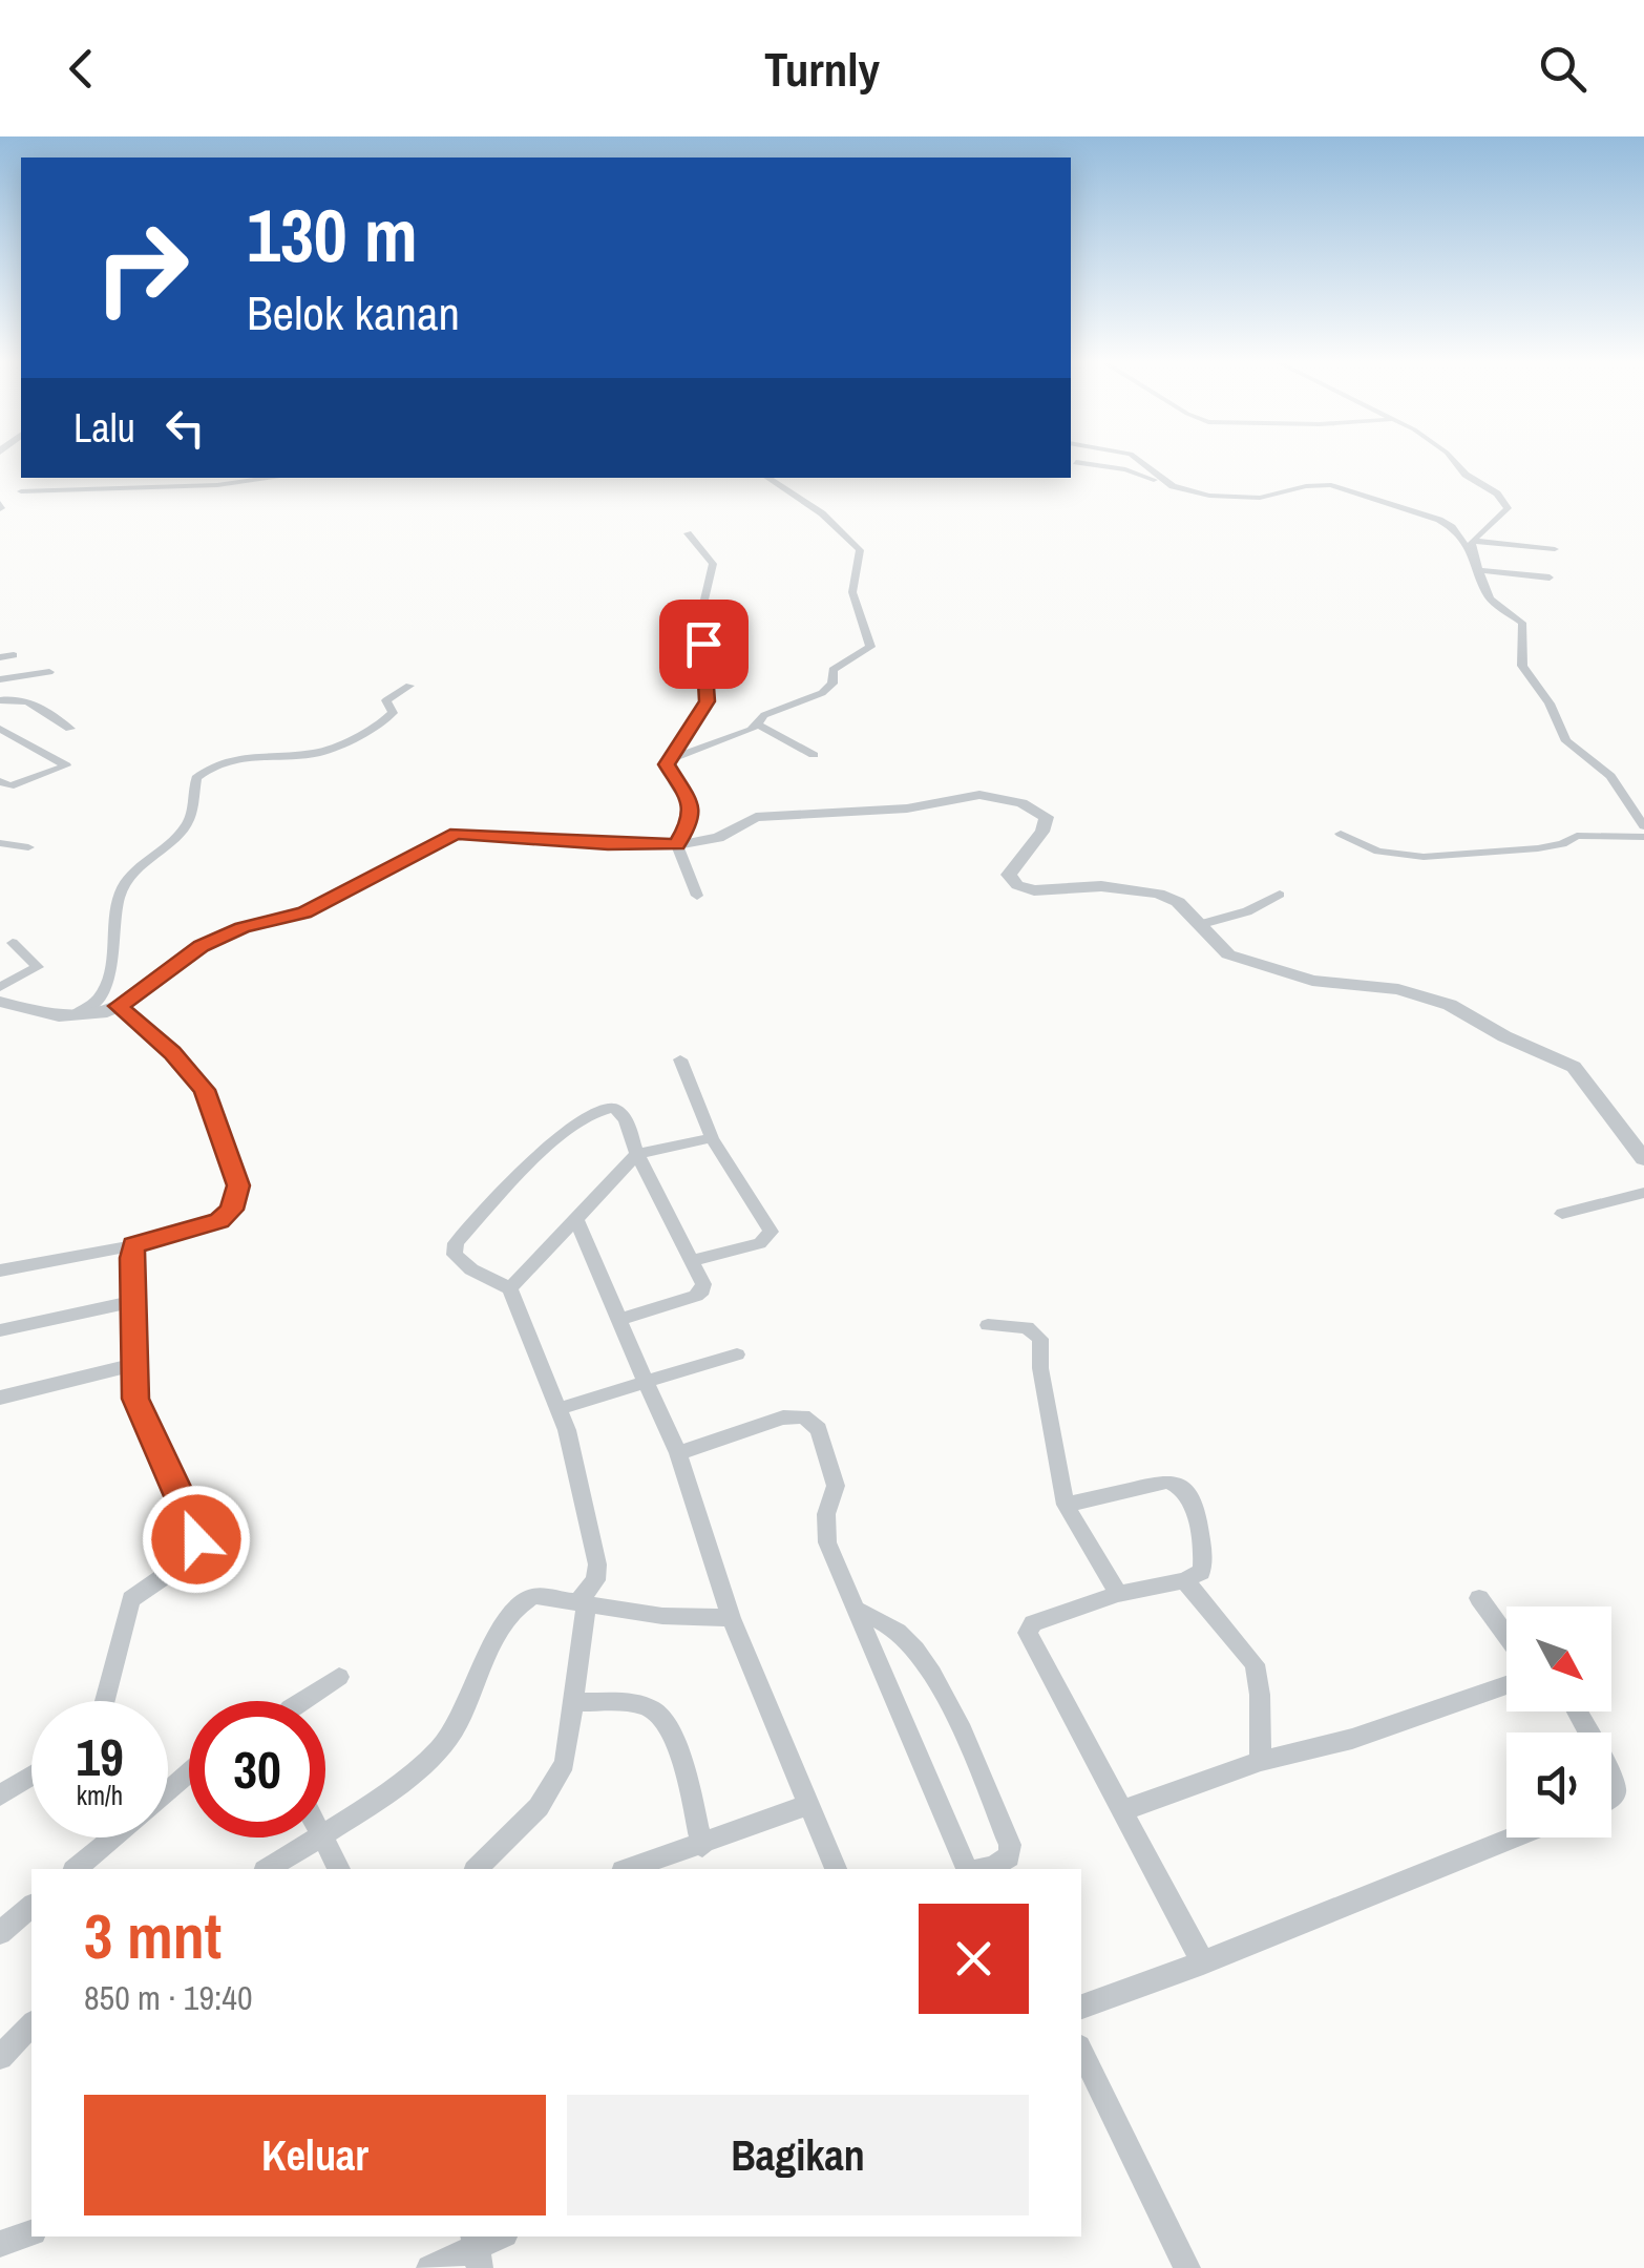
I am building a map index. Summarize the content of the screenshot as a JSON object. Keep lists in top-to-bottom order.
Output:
{
  "north": "bottom right",
  "page": {
    "header": "Turnly",
    "turn": ["130 m", "Belok kanan"],
    "then": "Lalu",
    "speed": "19 km/h",
    "limit": "30",
    "heading": ["3 mnt", "850 m · 19:40"],
    "buttons": ["Keluar", "Bagikan"]
  }
}
